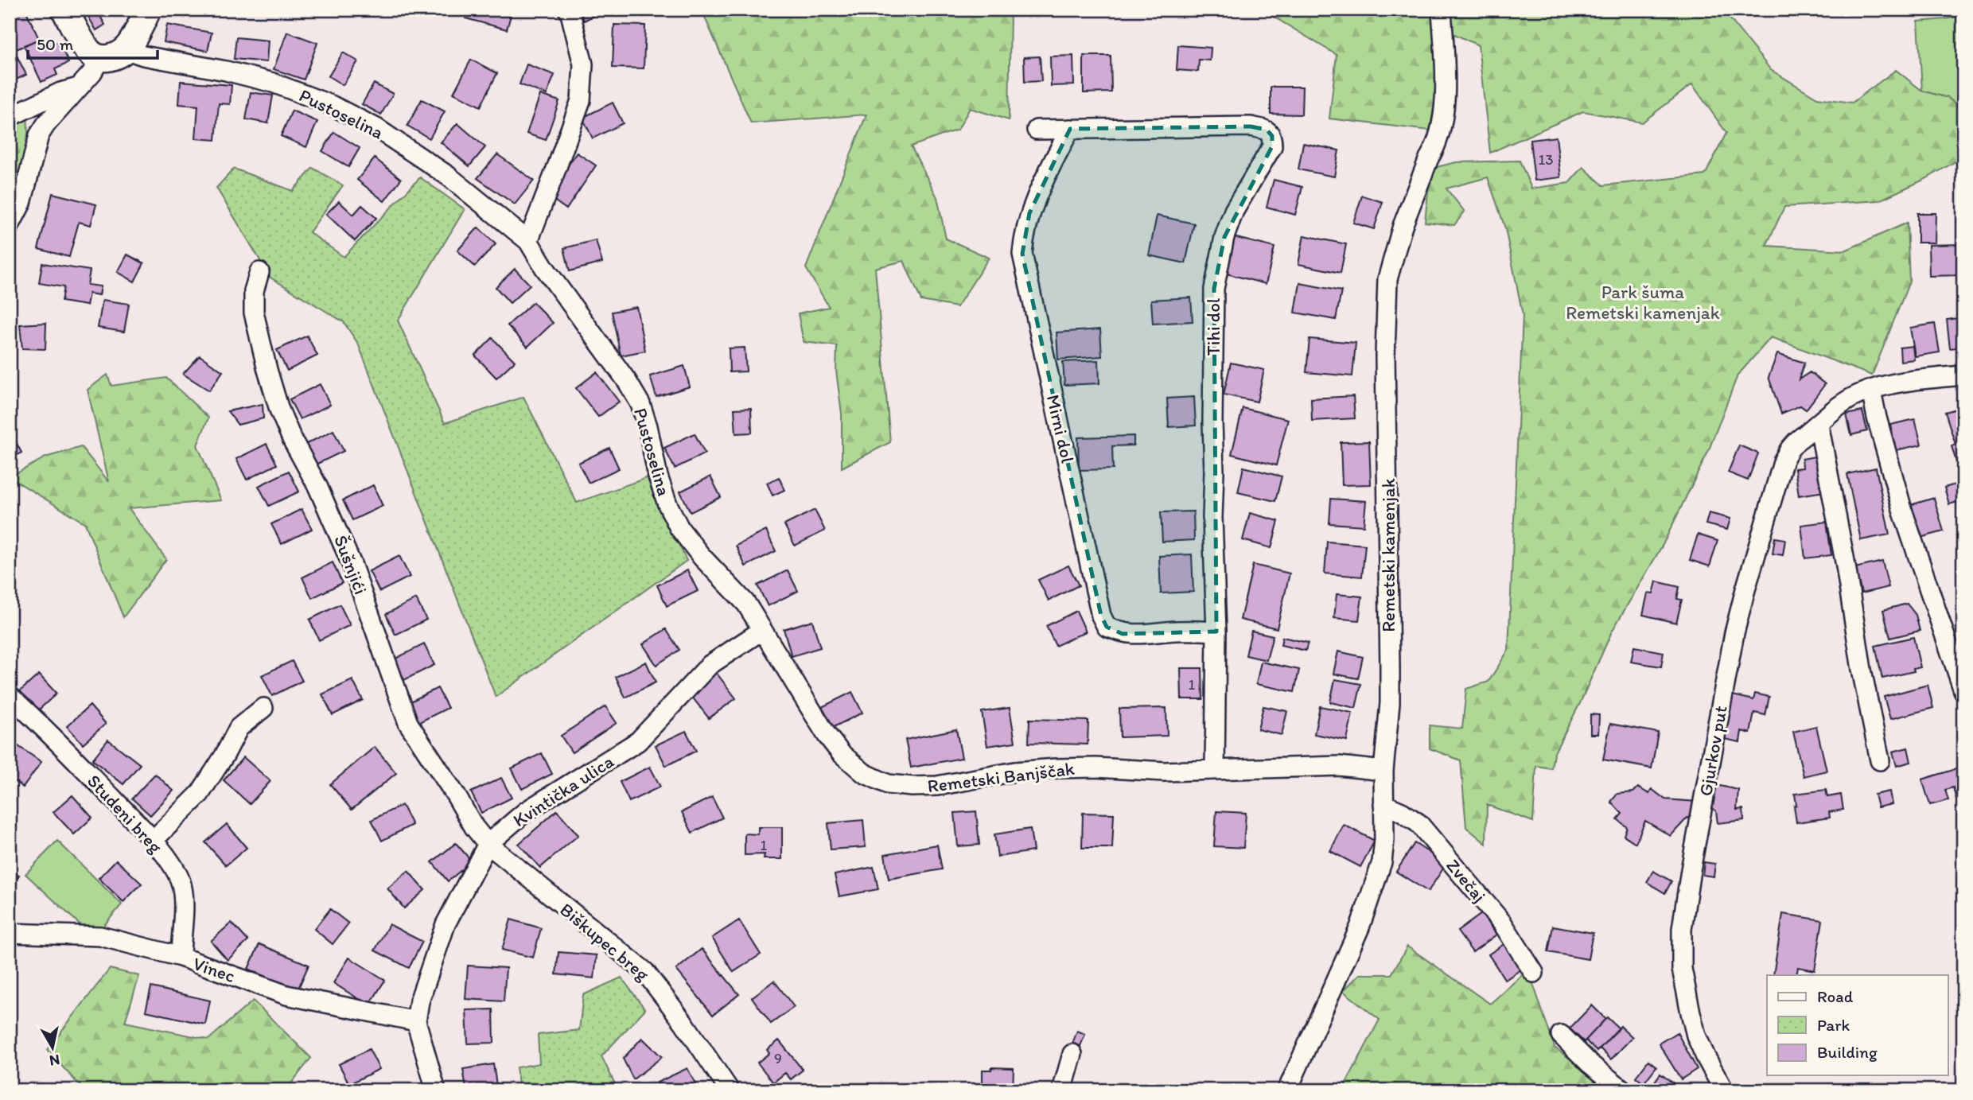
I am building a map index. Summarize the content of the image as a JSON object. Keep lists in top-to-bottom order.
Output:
{
  "streets": {
    "street": [
      "Pustoselina",
      "Tihi dol",
      "Mirni dol",
      "Remetski kamenjak",
      "Šušnjići",
      "Gjurkov put",
      "Remetski Banjščak",
      "Kvintička ulica",
      "Studeni breg",
      "Zvečaj",
      "Biškupec breg",
      "Vinec"
    ]
  },
  "crossings": [
    ["Pustoselina", "Remetski Banjščak"],
    ["Pustoselina", "Kvintička ulica"],
    ["Tihi dol", "Mirni dol"],
    ["Tihi dol", "Remetski Banjščak"],
    ["Remetski kamenjak", "Remetski Banjščak"],
    ["Remetski kamenjak", "Zvečaj"],
    ["Šušnjići", "Kvintička ulica"],
    ["Šušnjići", "Biškupec breg"],
    ["Remetski Banjščak", "Kvintička ulica"],
    ["Kvintička ulica", "Biškupec breg"],
    ["Kvintička ulica", "Vinec"],
    ["Studeni breg", "Vinec"]
  ],
  "parks": ["Park šuma Remetski kamenjak"],
  "house_numbers": [
    "13",
    "1",
    "1",
    "9"
  ],
  "legend": ["Road", "Park", "Building"],
  "scale_bar": "50 m",
  "north": "bottom"
}
